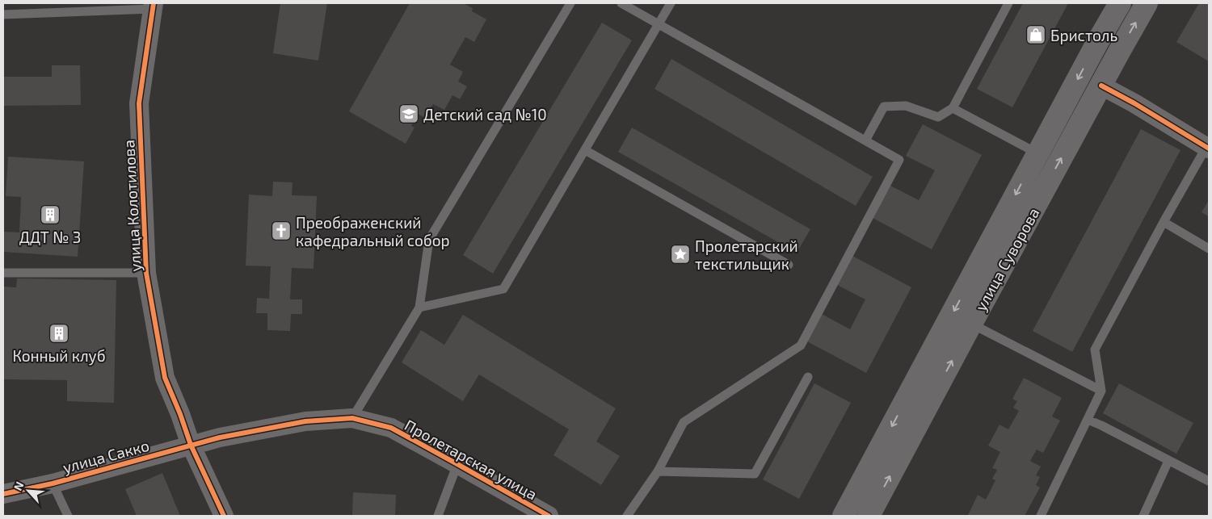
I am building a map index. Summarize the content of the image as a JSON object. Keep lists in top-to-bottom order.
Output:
{
  "streets": {
    "main road": ["улица Суворова"],
    "street": ["улица Колотилова", "улица Сакко", "Пролетарская улица"]
  },
  "crossings": [
    ["улица Колотилова", "улица Сакко"],
    ["улица Колотилова", "Пролетарская улица"],
    ["улица Сакко", "Пролетарская улица"]
  ],
  "places": {
    "shop": ["Бристоль"],
    "school or university": ["Детский сад №10"],
    "building": ["ДДТ № 3", "Конный клуб"],
    "church": ["Преображенский кафедральный собор"],
    "place": ["Пролетарский текстильщик"]
  },
  "north": "top left"
}
